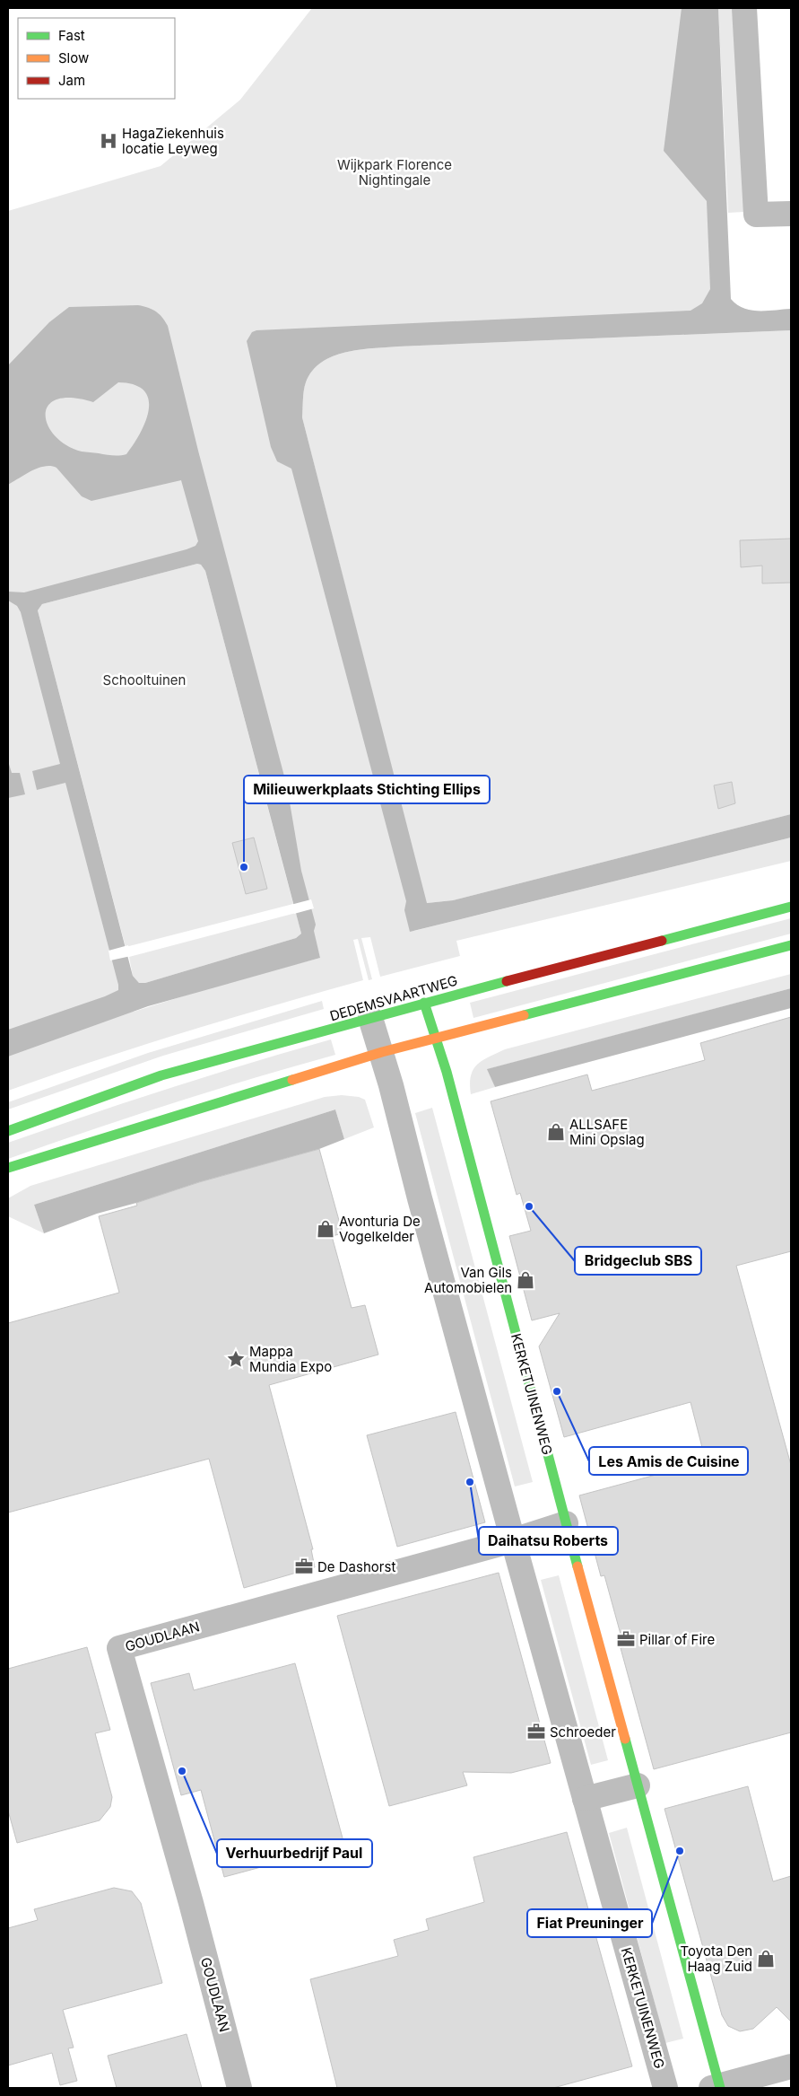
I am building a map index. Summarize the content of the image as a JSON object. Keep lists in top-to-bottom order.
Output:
{
  "streets": {
    "main road": ["DEDEMSVAARTWEG", "KERKETUINENWEG"],
    "street": ["GOUDLAAN"]
  },
  "crossings": [
    ["DEDEMSVAARTWEG", "KERKETUINENWEG"],
    ["KERKETUINENWEG", "GOUDLAAN"]
  ],
  "parks": ["Wijkpark Florence Nightingale", "Schooltuinen"],
  "places": {
    "hospital": ["HagaZiekenhuis locatie Leyweg"],
    "other": [
      "Milieuwerkplaats Stichting Ellips",
      "Bridgeclub SBS",
      "Les Amis de Cuisine",
      "Daihatsu Roberts",
      "Verhuurbedrijf Paul",
      "Fiat Preuninger"
    ],
    "shop": [
      "ALLSAFE Mini Opslag",
      "Avonturia De Vogelkelder",
      "Van Gils Automobielen",
      "Toyota Den Haag Zuid"
    ],
    "place": ["Mappa Mundia Expo"],
    "office": ["De Dashorst", "Pillar of Fire", "Schroeder"]
  },
  "legend": ["Fast", "Slow", "Jam"]
}
